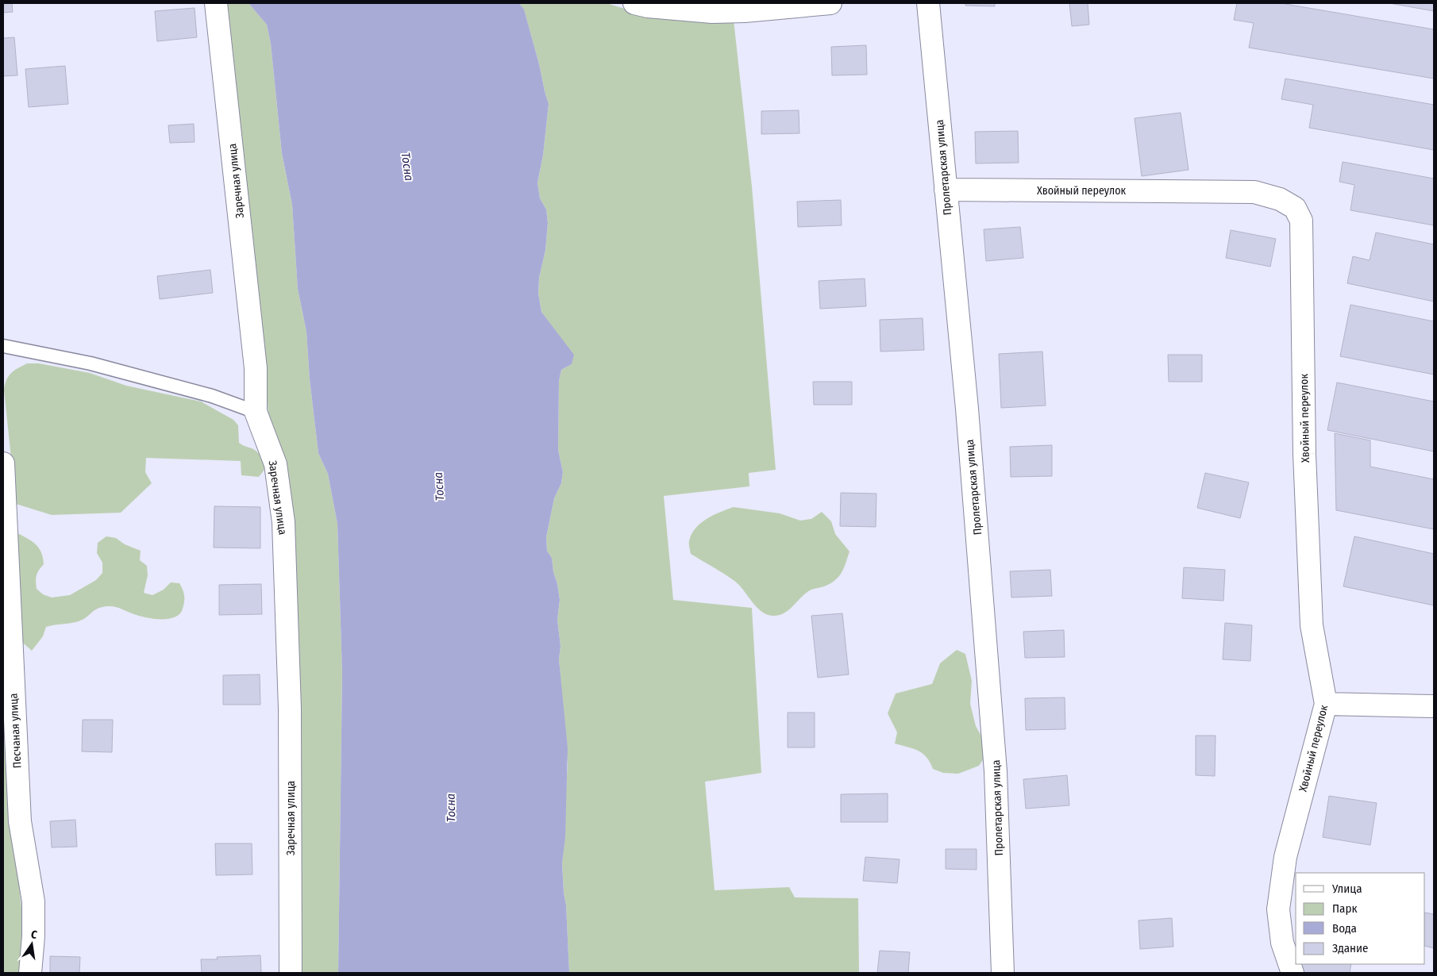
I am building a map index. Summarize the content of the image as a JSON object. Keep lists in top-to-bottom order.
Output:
{
  "streets": {
    "street": [
      "Пролетарская улица",
      "Заречная улица",
      "Хвойный переулок",
      "Песчаная улица"
    ]
  },
  "crossings": [
    ["Пролетарская улица", "Хвойный переулок"]
  ],
  "water": ["Тосна"],
  "legend": [
    "Улица",
    "Парк",
    "Вода",
    "Здание"
  ],
  "north": "top"
}
